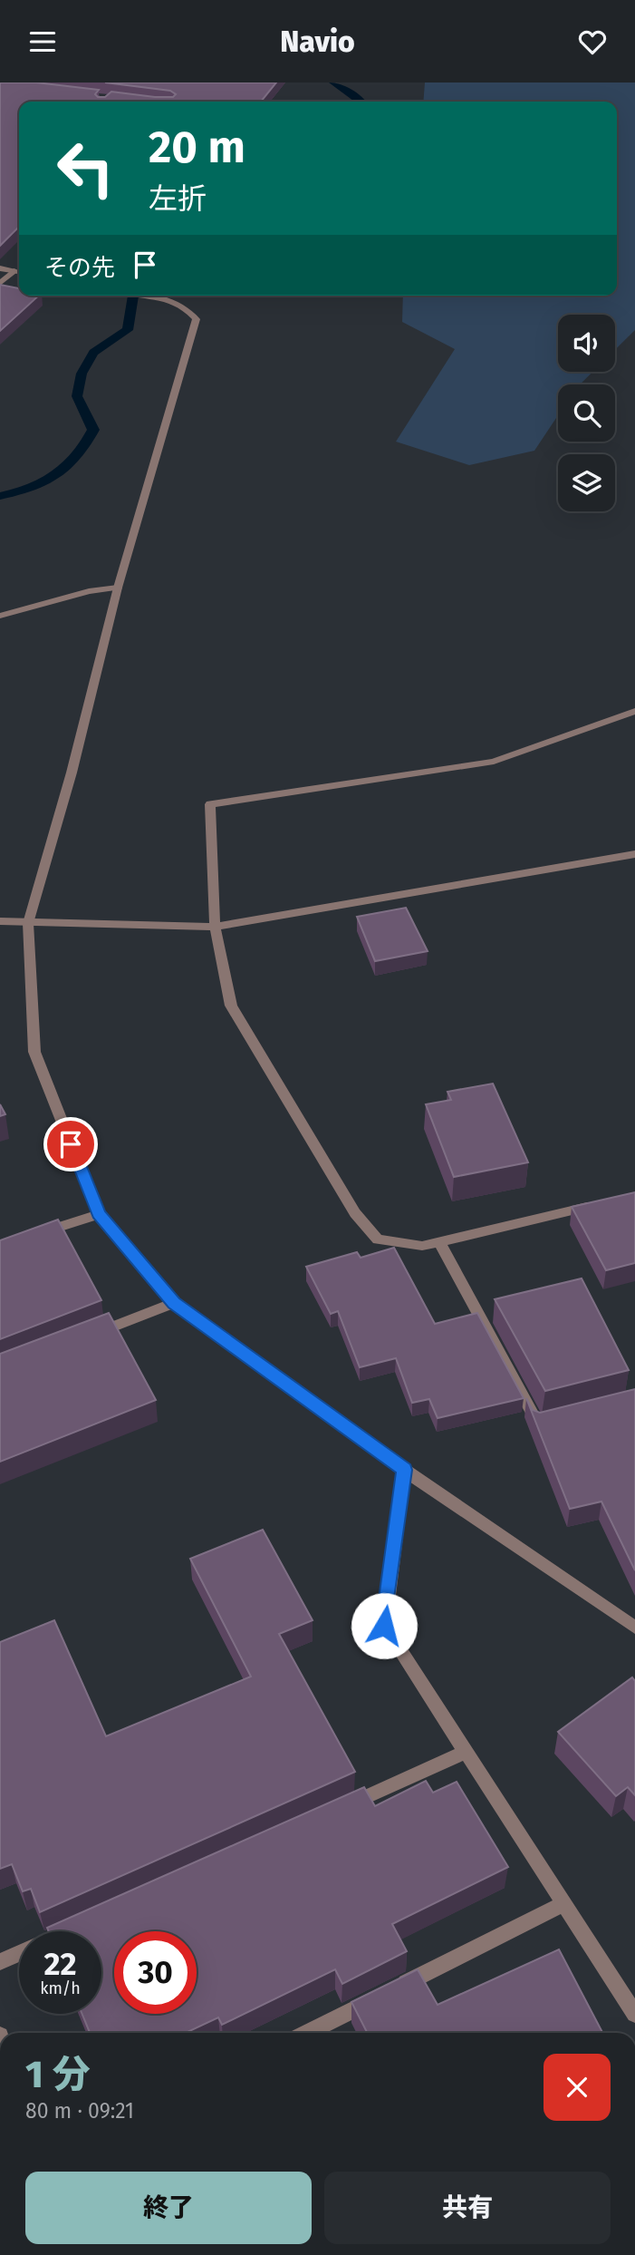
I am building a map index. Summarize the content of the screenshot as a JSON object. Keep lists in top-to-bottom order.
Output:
{
  "page": {
    "header": "Navio",
    "turn": ["20 m", "左折"],
    "then": "その先",
    "speed": "22 km/h",
    "limit": "30",
    "heading": ["1 分", "80 m · 09:21"],
    "buttons": ["終了", "共有"]
  }
}
